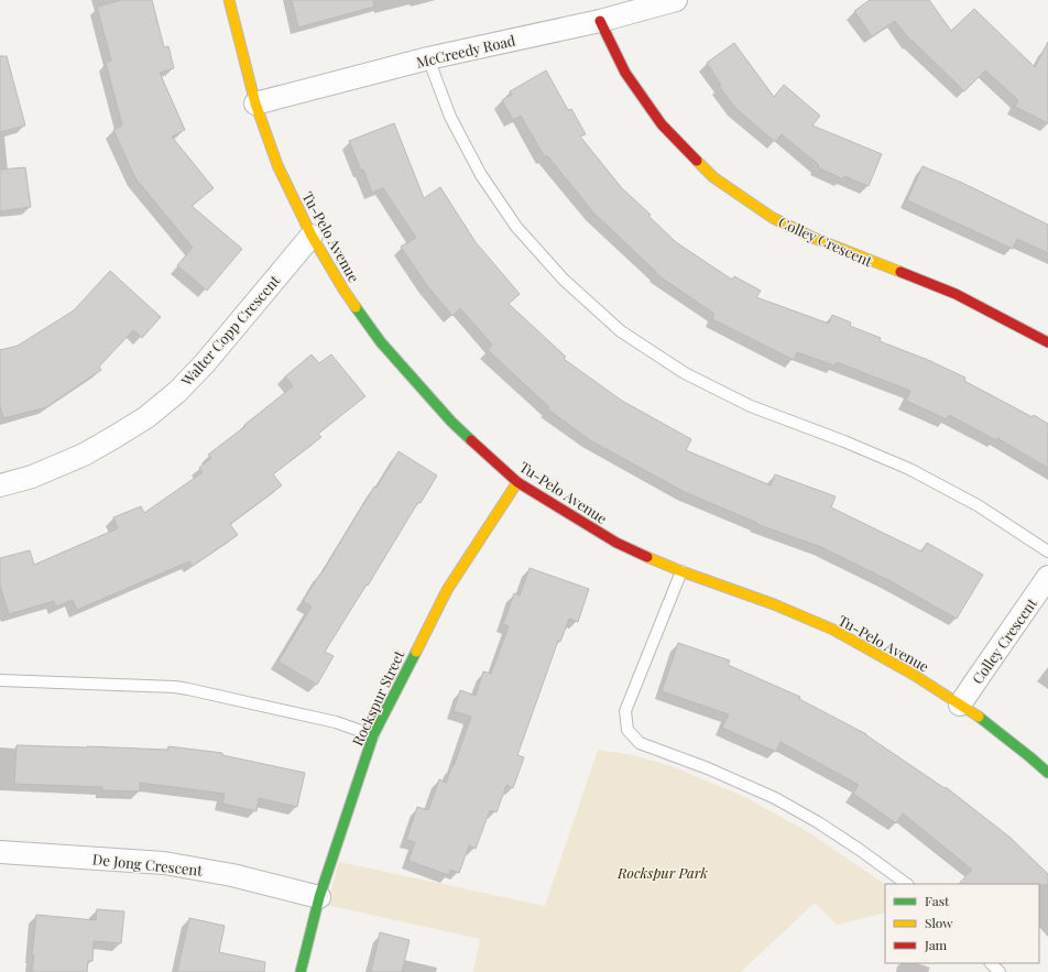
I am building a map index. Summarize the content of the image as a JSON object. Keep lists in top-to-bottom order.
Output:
{
  "streets": {
    "street": [
      "McCreedy Road",
      "Tu-Pelo Avenue",
      "Colley Crescent",
      "Walter Copp Crescent",
      "Rockspur Street",
      "De Jong Crescent"
    ]
  },
  "crossings": [
    ["McCreedy Road", "Tu-Pelo Avenue"],
    ["McCreedy Road", "Colley Crescent"],
    ["Tu-Pelo Avenue", "Colley Crescent"],
    ["Tu-Pelo Avenue", "Walter Copp Crescent"],
    ["Tu-Pelo Avenue", "Rockspur Street"],
    ["Rockspur Street", "De Jong Crescent"]
  ],
  "parks": ["Rockspur Park"],
  "legend": ["Fast", "Slow", "Jam"]
}
